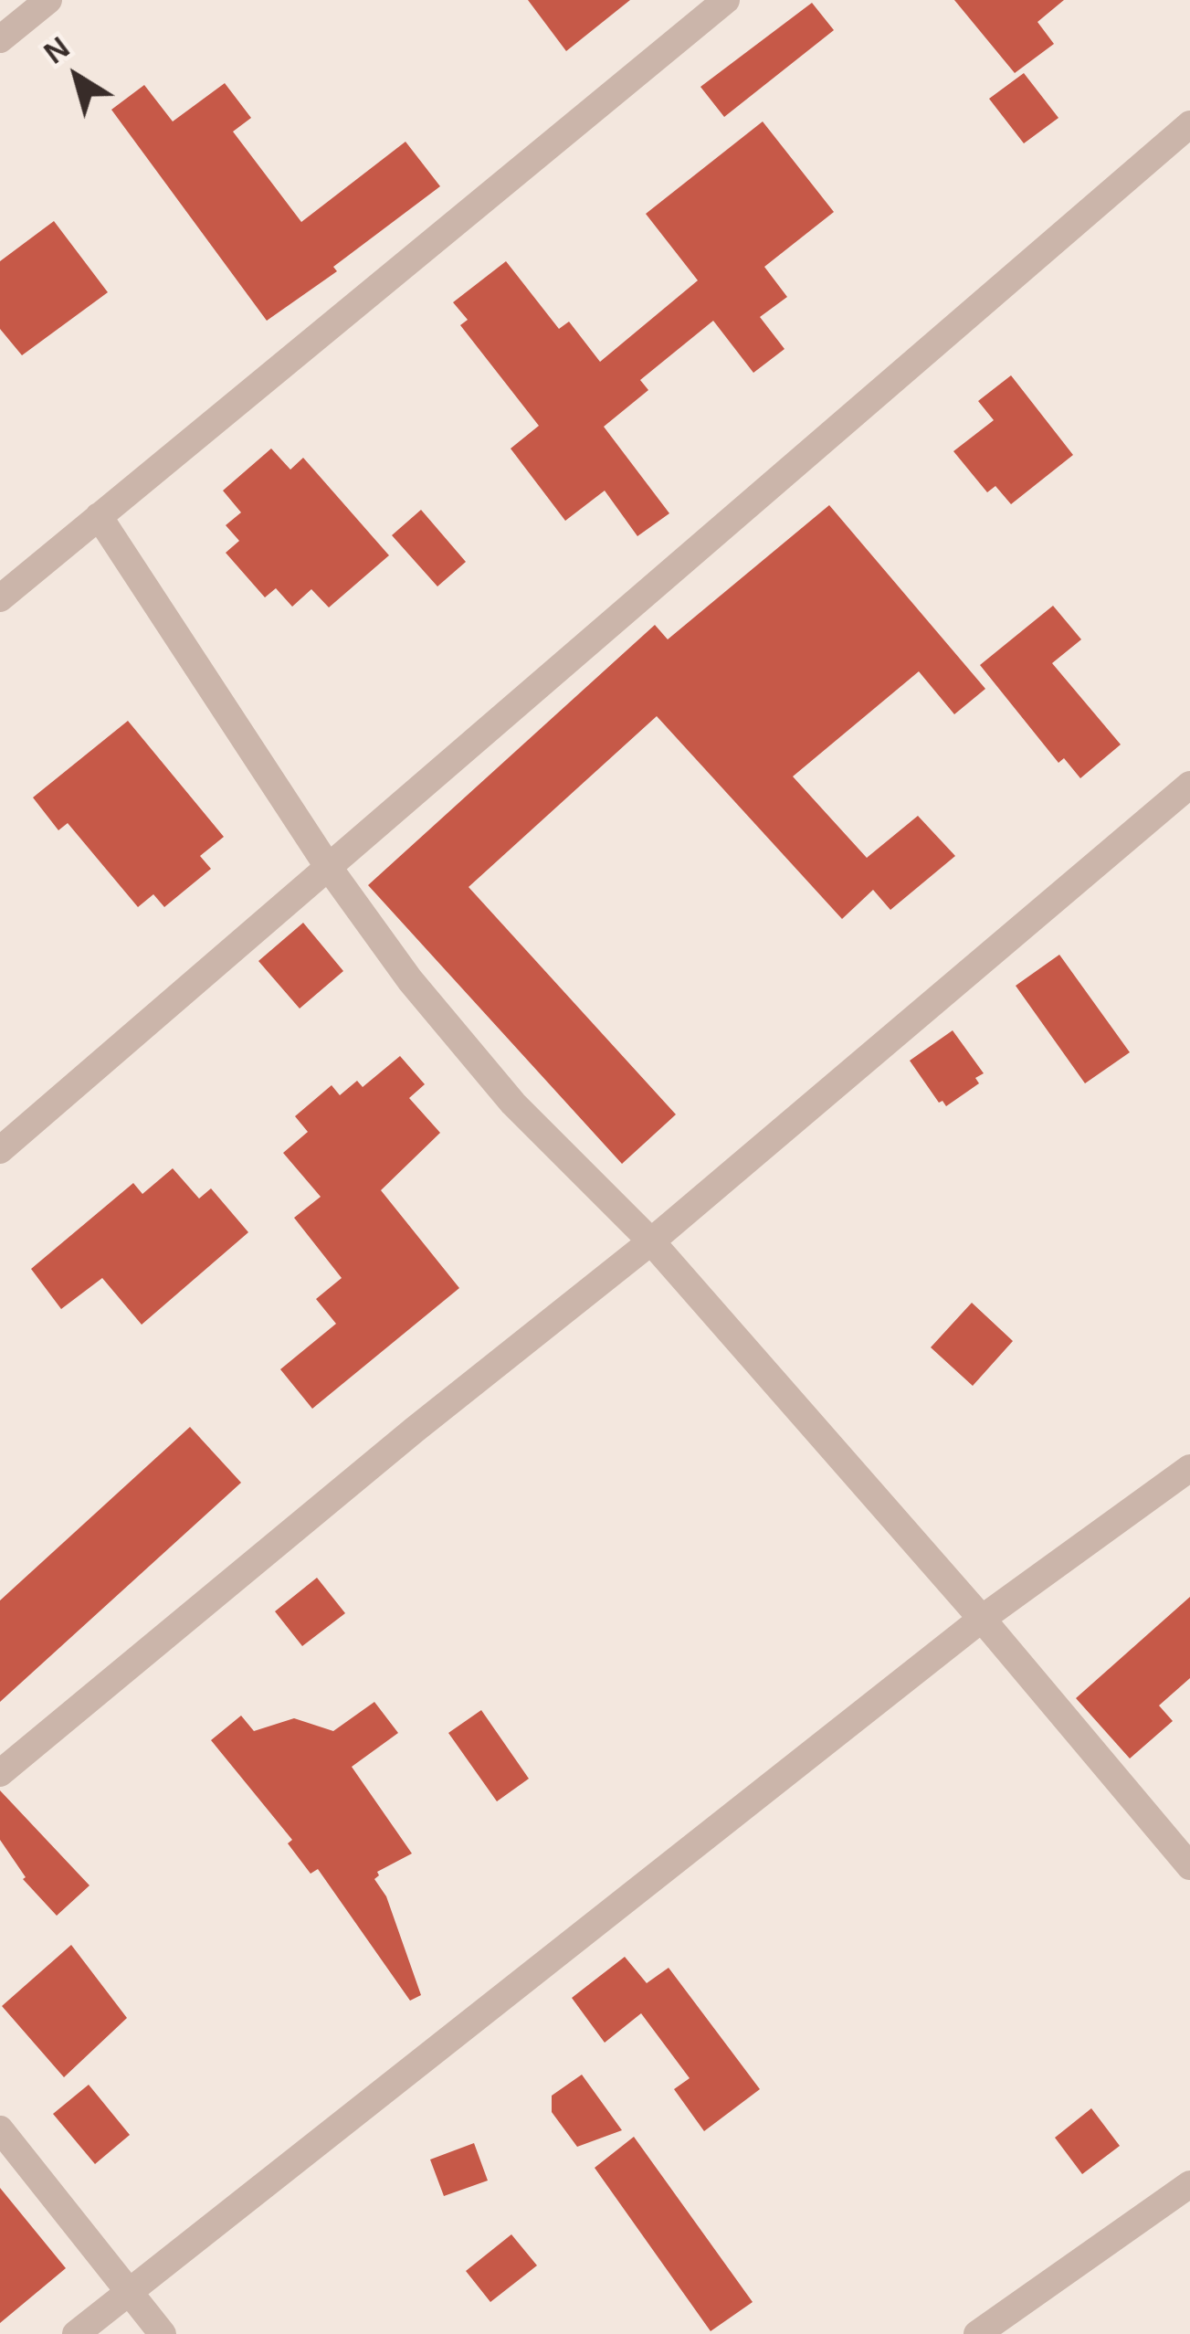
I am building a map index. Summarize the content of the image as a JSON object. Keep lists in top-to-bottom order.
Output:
{
  "north": "top left"
}
